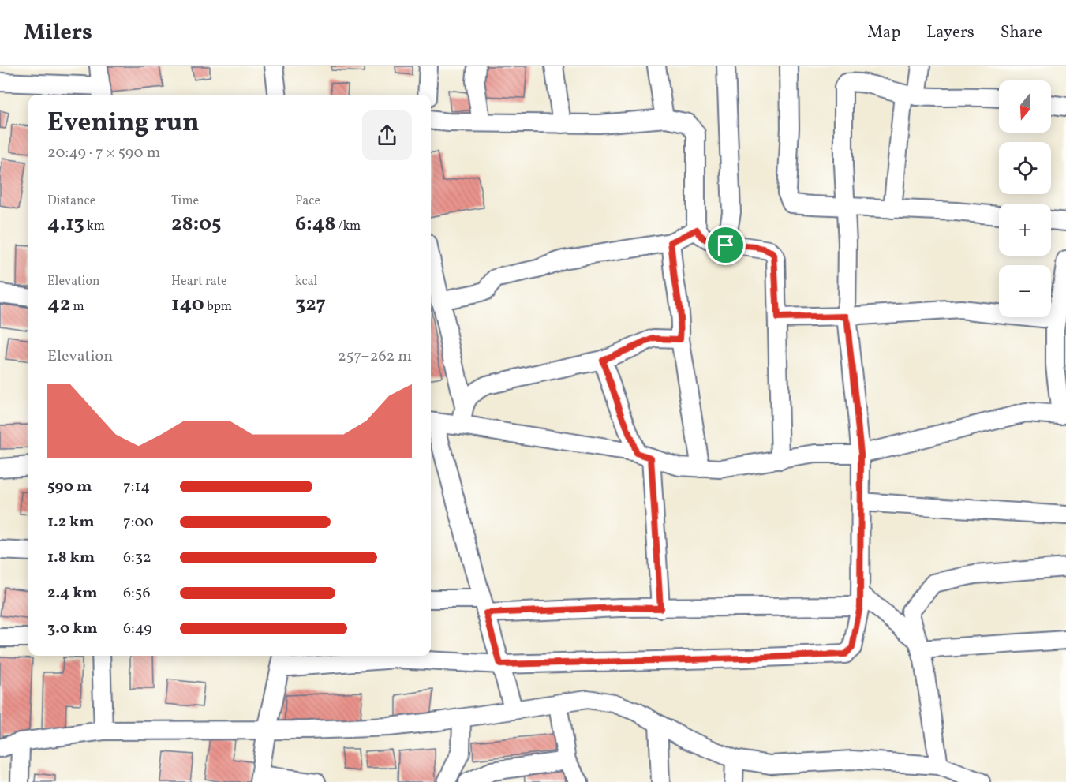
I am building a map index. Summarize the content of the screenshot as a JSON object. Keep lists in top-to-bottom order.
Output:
{
  "north": "bottom",
  "page": {
    "header": "Milers",
    "nav": ["Map", "Layers", "Share"],
    "map_buttons": ["+", "−"],
    "heading": ["Evening run", "20:49 · 7 × 590 m"],
    "stats": [
      ["Distance", "4.13 km"],
      ["Time", "28:05"],
      ["Pace", "6:48 /km"],
      ["Elevation", "42 m"],
      ["Heart rate", "140 bpm"],
      ["kcal", "327"]
    ],
    "chart": ["Elevation", "257–262 m"],
    "list": [
      {
        "name": "590 m",
        "note": "7:14"
      },
      {
        "name": "1.2 km",
        "note": "7:00"
      },
      {
        "name": "1.8 km",
        "note": "6:32"
      },
      {
        "name": "2.4 km",
        "note": "6:56"
      },
      {
        "name": "3.0 km",
        "note": "6:49"
      }
    ]
  }
}
